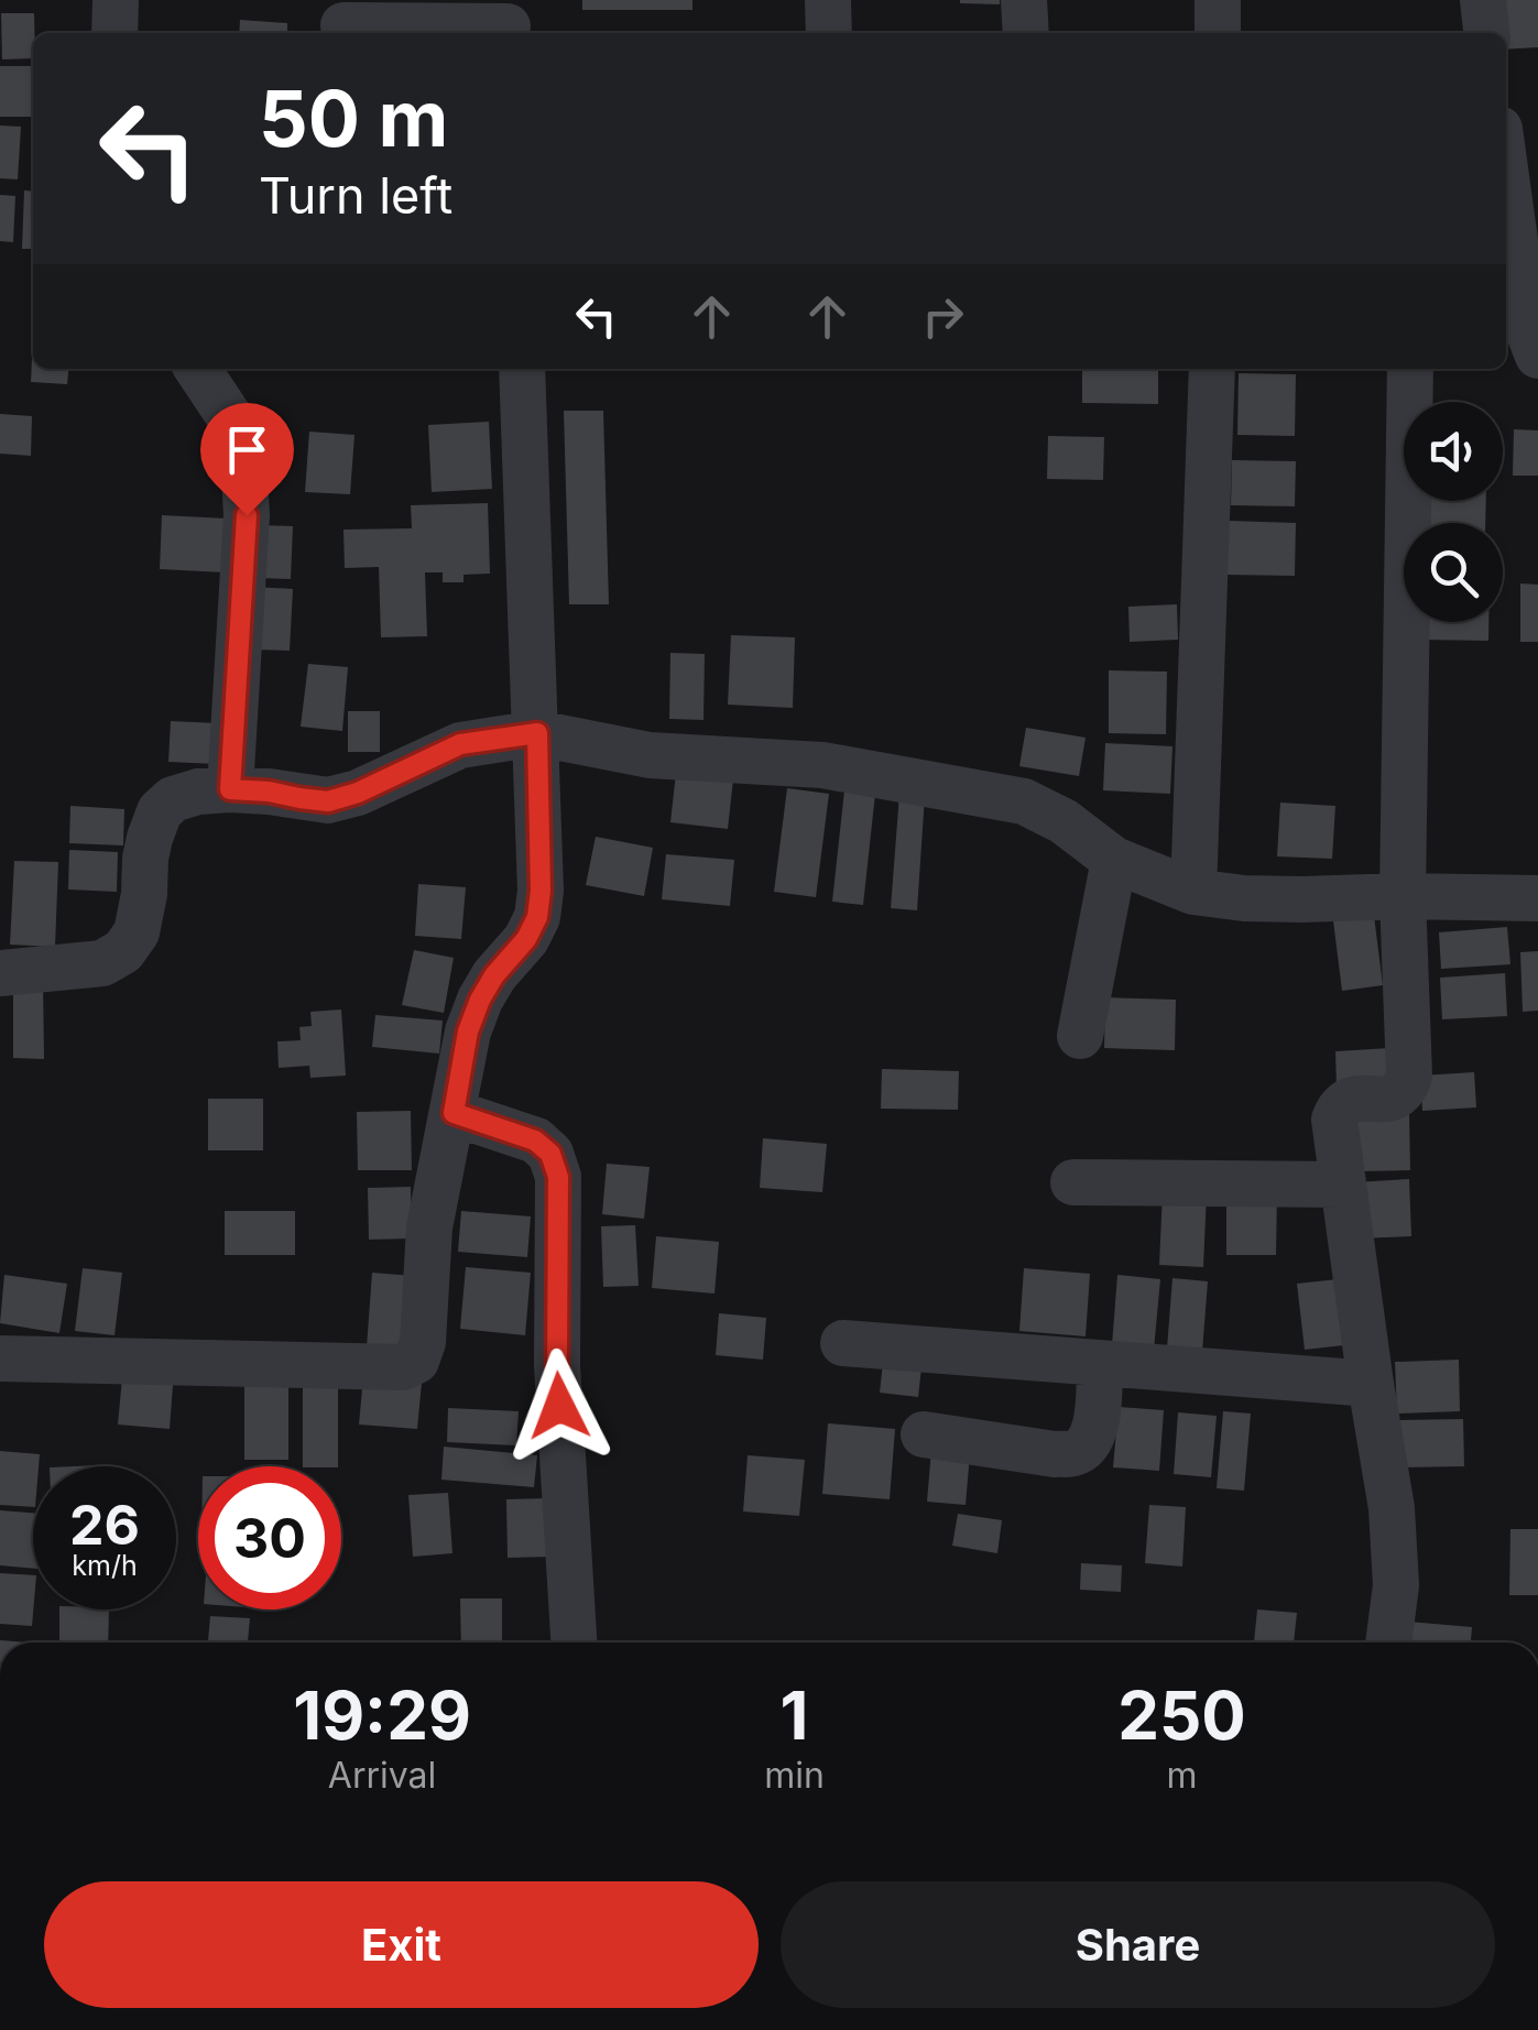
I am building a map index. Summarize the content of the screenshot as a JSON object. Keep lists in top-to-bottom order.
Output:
{
  "page": {
    "turn": ["50 m", "Turn left"],
    "speed": "26 km/h",
    "limit": "30",
    "eta": [
      "19:29",
      "Arrival",
      "1",
      "min",
      "250",
      "m"
    ],
    "buttons": ["Exit", "Share"]
  }
}
